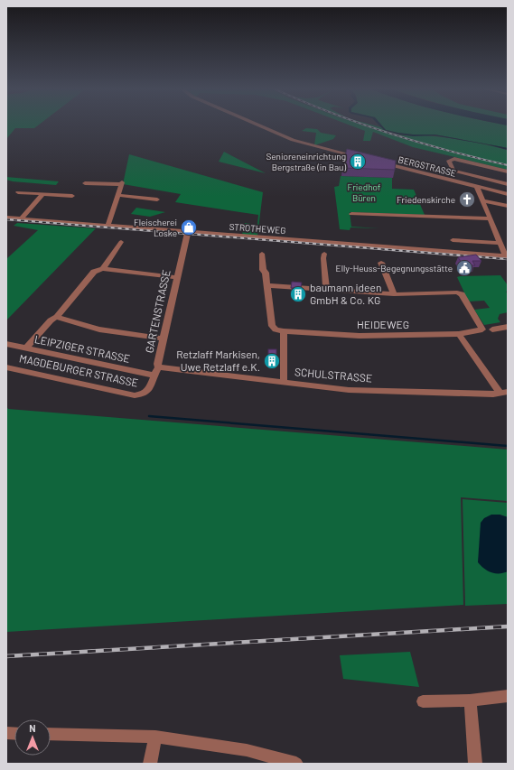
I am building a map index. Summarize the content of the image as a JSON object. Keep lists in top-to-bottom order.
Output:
{
  "streets": {
    "street": [
      "BERGSTRASSE",
      "STROTHEWEG",
      "GARTENSTRASSE",
      "HEIDEWEG",
      "LEIPZIGER STRASSE",
      "MAGDEBURGER STRASSE",
      "SCHULSTRASSE"
    ]
  },
  "crossings": [
    ["STROTHEWEG", "GARTENSTRASSE"],
    ["GARTENSTRASSE", "LEIPZIGER STRASSE"],
    ["GARTENSTRASSE", "MAGDEBURGER STRASSE"],
    ["GARTENSTRASSE", "SCHULSTRASSE"]
  ],
  "parks": ["Friedhof Büren"],
  "places": {
    "building": ["Senioreneinrichtung Bergstraße (in Bau)", "baumann ideen GmbH & Co. KG", "Retzlaff Markisen, Uwe Retzlaff e.K."],
    "church": ["Friedenskirche"],
    "shop": ["Fleischerei Loske"],
    "public building": ["Elly-Heuss-Begegnungsstätte"]
  },
  "north": "top"
}
